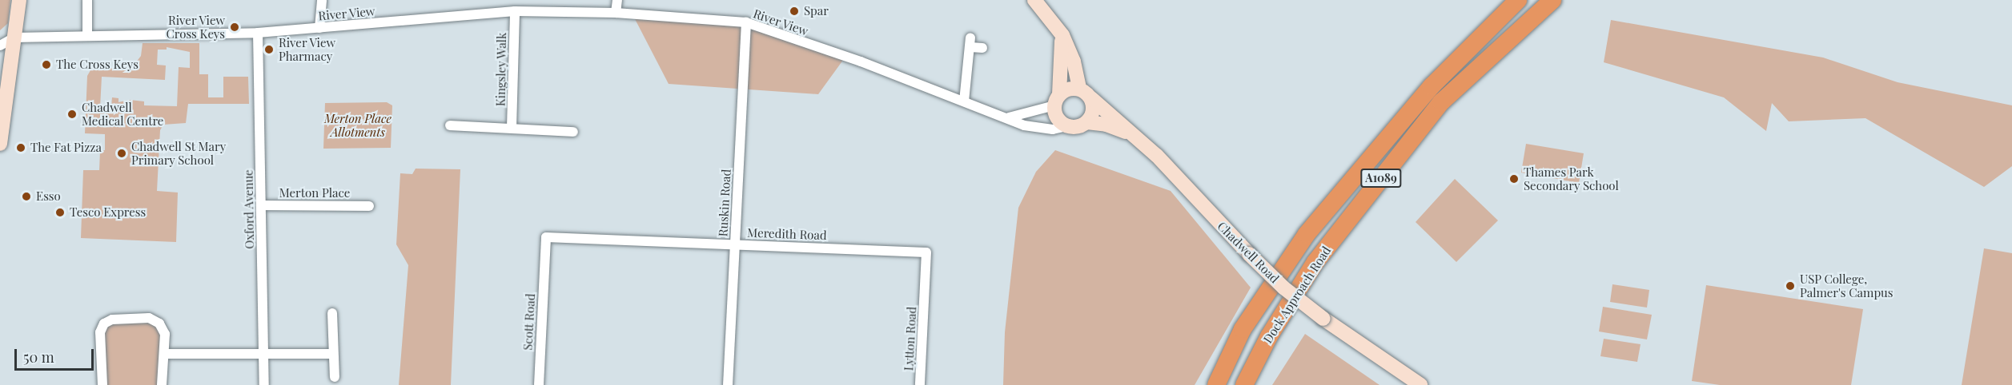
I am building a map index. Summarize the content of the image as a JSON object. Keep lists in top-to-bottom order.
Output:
{
  "streets": {
    "highway": ["A1089", "Dock Approach Road"],
    "main road": ["Chadwell Road"],
    "street": [
      "River View",
      "Kingsley Walk",
      "Merton Place",
      "Ruskin Road",
      "Oxford Avenue",
      "Meredith Road",
      "Scott Road",
      "Lytton Road"
    ]
  },
  "crossings": [
    ["River View", "Kingsley Walk"],
    ["River View", "Ruskin Road"],
    ["River View", "Oxford Avenue"],
    ["River View", "Chadwell Road"],
    ["Merton Place", "Oxford Avenue"],
    ["Ruskin Road", "Meredith Road"],
    ["Meredith Road", "Scott Road"],
    ["Meredith Road", "Lytton Road"]
  ],
  "parks": ["Merton Place Allotments"],
  "places": [
    "Spar",
    "River View Cross Keys",
    "River View Pharmacy",
    "The Cross Keys",
    "Chadwell Medical Centre",
    "The Fat Pizza",
    "Chadwell St Mary Primary School",
    "Thames Park Secondary School",
    "Esso",
    "Tesco Express",
    "USP College, Palmer's Campus"
  ],
  "scale_bar": "50 m"
}
